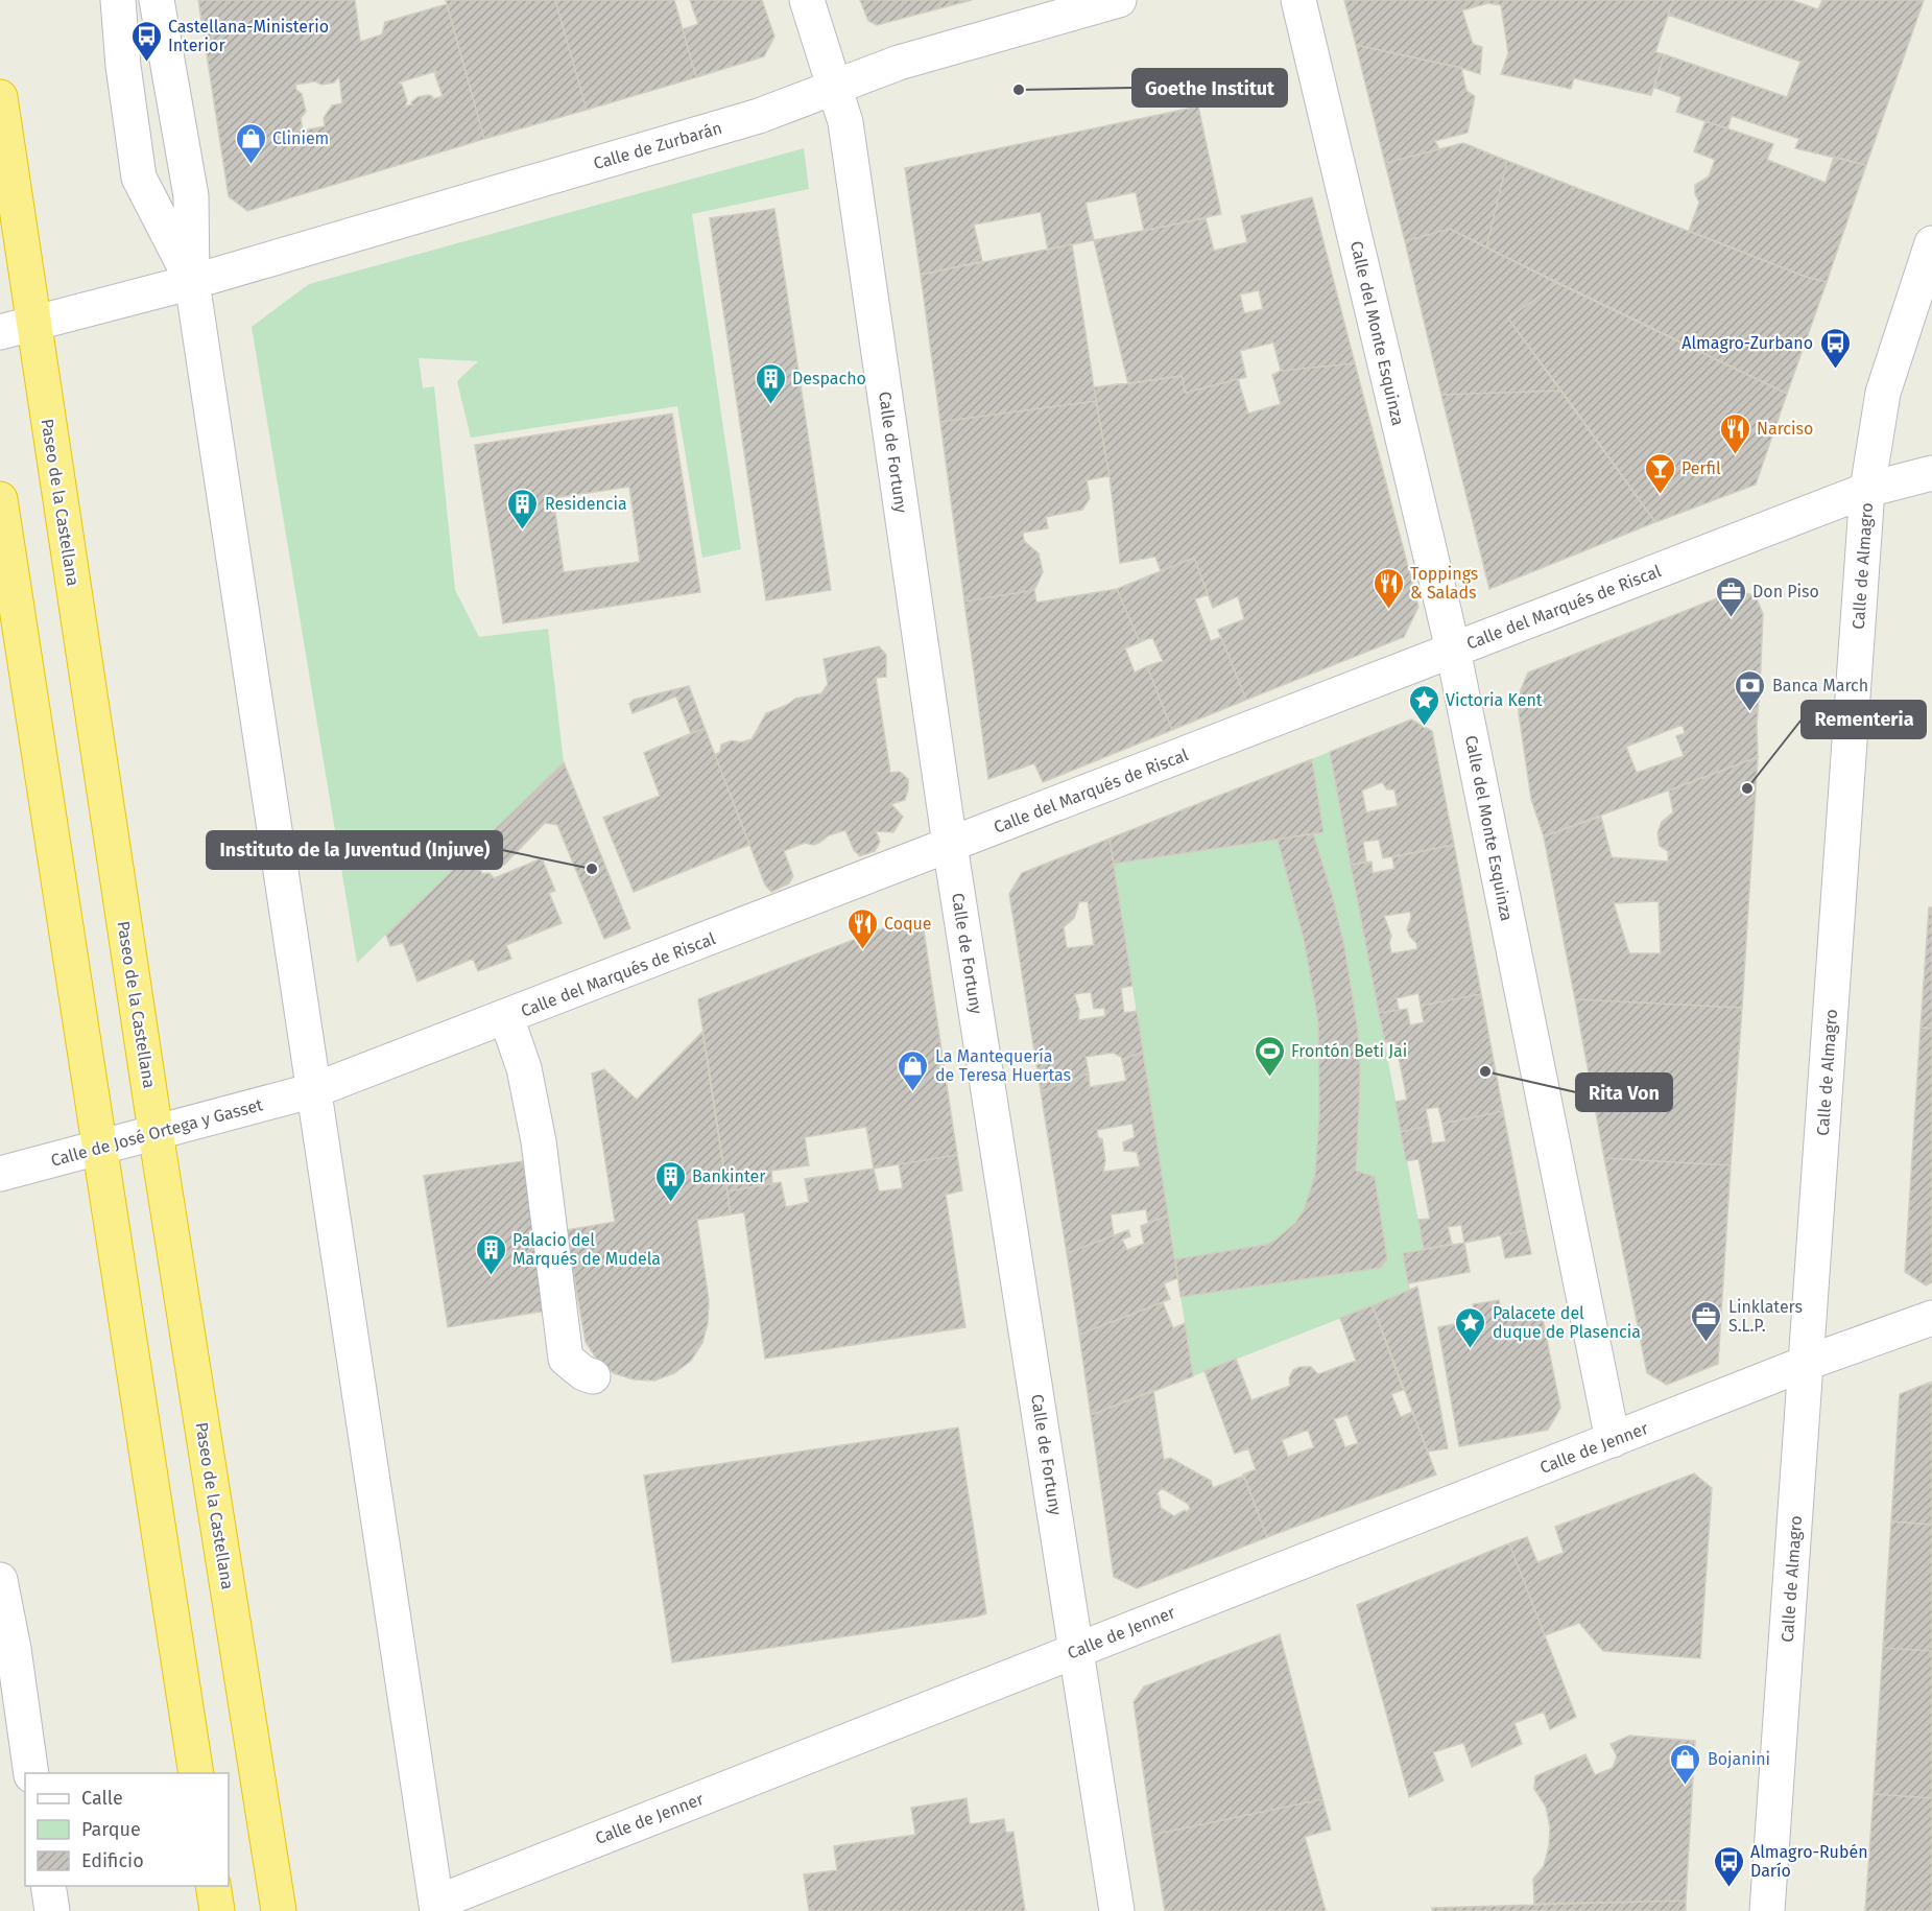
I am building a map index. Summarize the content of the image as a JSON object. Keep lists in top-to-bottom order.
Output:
{
  "streets": {
    "highway": ["Paseo de la Castellana"],
    "street": [
      "Calle de Zurbarán",
      "Calle del Monte Esquinza",
      "Calle de Fortuny",
      "Calle de Almagro",
      "Calle del Marqués de Riscal",
      "Calle de José Ortega y Gasset",
      "Calle de Jenner"
    ]
  },
  "crossings": [
    ["Calle de Zurbarán", "Calle de Fortuny"],
    ["Calle de Zurbarán", "Paseo de la Castellana"],
    ["Calle del Monte Esquinza", "Calle del Marqués de Riscal"],
    ["Calle del Monte Esquinza", "Calle de Jenner"],
    ["Calle de Fortuny", "Calle del Marqués de Riscal"],
    ["Calle de Fortuny", "Calle de Jenner"],
    ["Paseo de la Castellana", "Calle de José Ortega y Gasset"],
    ["Calle de Almagro", "Calle del Marqués de Riscal"],
    ["Calle de Almagro", "Calle de Jenner"],
    ["Calle del Marqués de Riscal", "Calle de José Ortega y Gasset"]
  ],
  "places": {
    "bus stop": ["Castellana-Ministerio Interior", "Almagro-Zurbano", "Almagro-Rubén Darío"],
    "other": [
      "Goethe Institut",
      "Rementeria",
      "Instituto de la Juventud (Injuve)",
      "Rita Von"
    ],
    "shop": ["Cliniem", "La Mantequería de Teresa Huertas", "Bojanini"],
    "building": [
      "Despacho",
      "Residencia",
      "Bankinter",
      "Palacio del Marqués de Mudela"
    ],
    "restaurant": ["Narciso", "Toppings & Salads", "Coque"],
    "bar": ["Perfil"],
    "office": ["Don Piso", "Linklaters S.L.P."],
    "bank": ["Banca March"],
    "place": ["Victoria Kent", "Palacete del duque de Plasencia"],
    "sports": ["Frontón Beti Jai"]
  },
  "legend": ["Calle", "Parque", "Edificio"]
}
